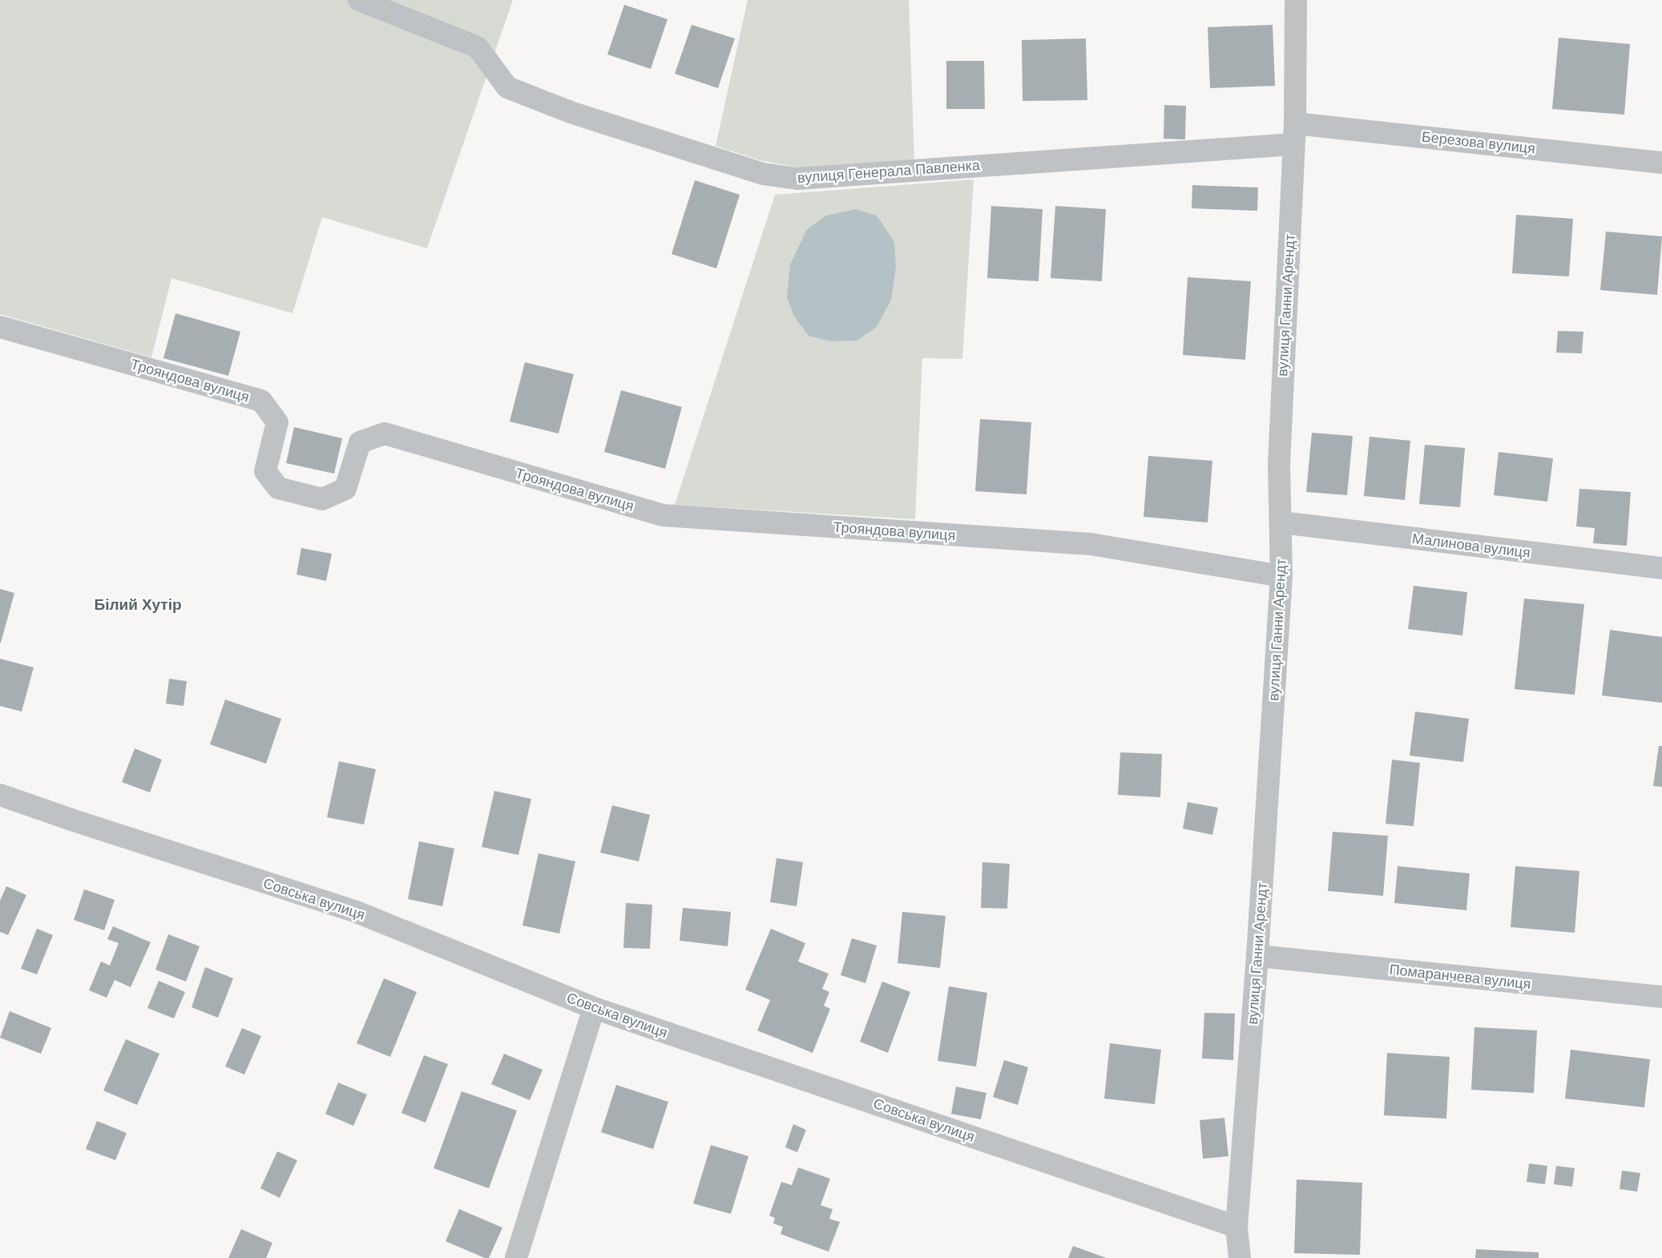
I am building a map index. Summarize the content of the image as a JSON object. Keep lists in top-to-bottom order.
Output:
{
  "streets": {
    "street": [
      "Березова вулиця",
      "вулиця Генерала Павленка",
      "вулиця Ганни Арендт",
      "Трояндова вулиця",
      "Малинова вулиця",
      "Совська вулиця",
      "Помаранчева вулиця"
    ]
  },
  "crossings": [
    ["Березова вулиця", "вулиця Ганни Арендт"],
    ["вулиця Генерала Павленка", "вулиця Ганни Арендт"],
    ["вулиця Ганни Арендт", "Трояндова вулиця"],
    ["вулиця Ганни Арендт", "Малинова вулиця"],
    ["вулиця Ганни Арендт", "Совська вулиця"],
    ["вулиця Ганни Арендт", "Помаранчева вулиця"]
  ],
  "districts": ["Білий Хутір"]
}
